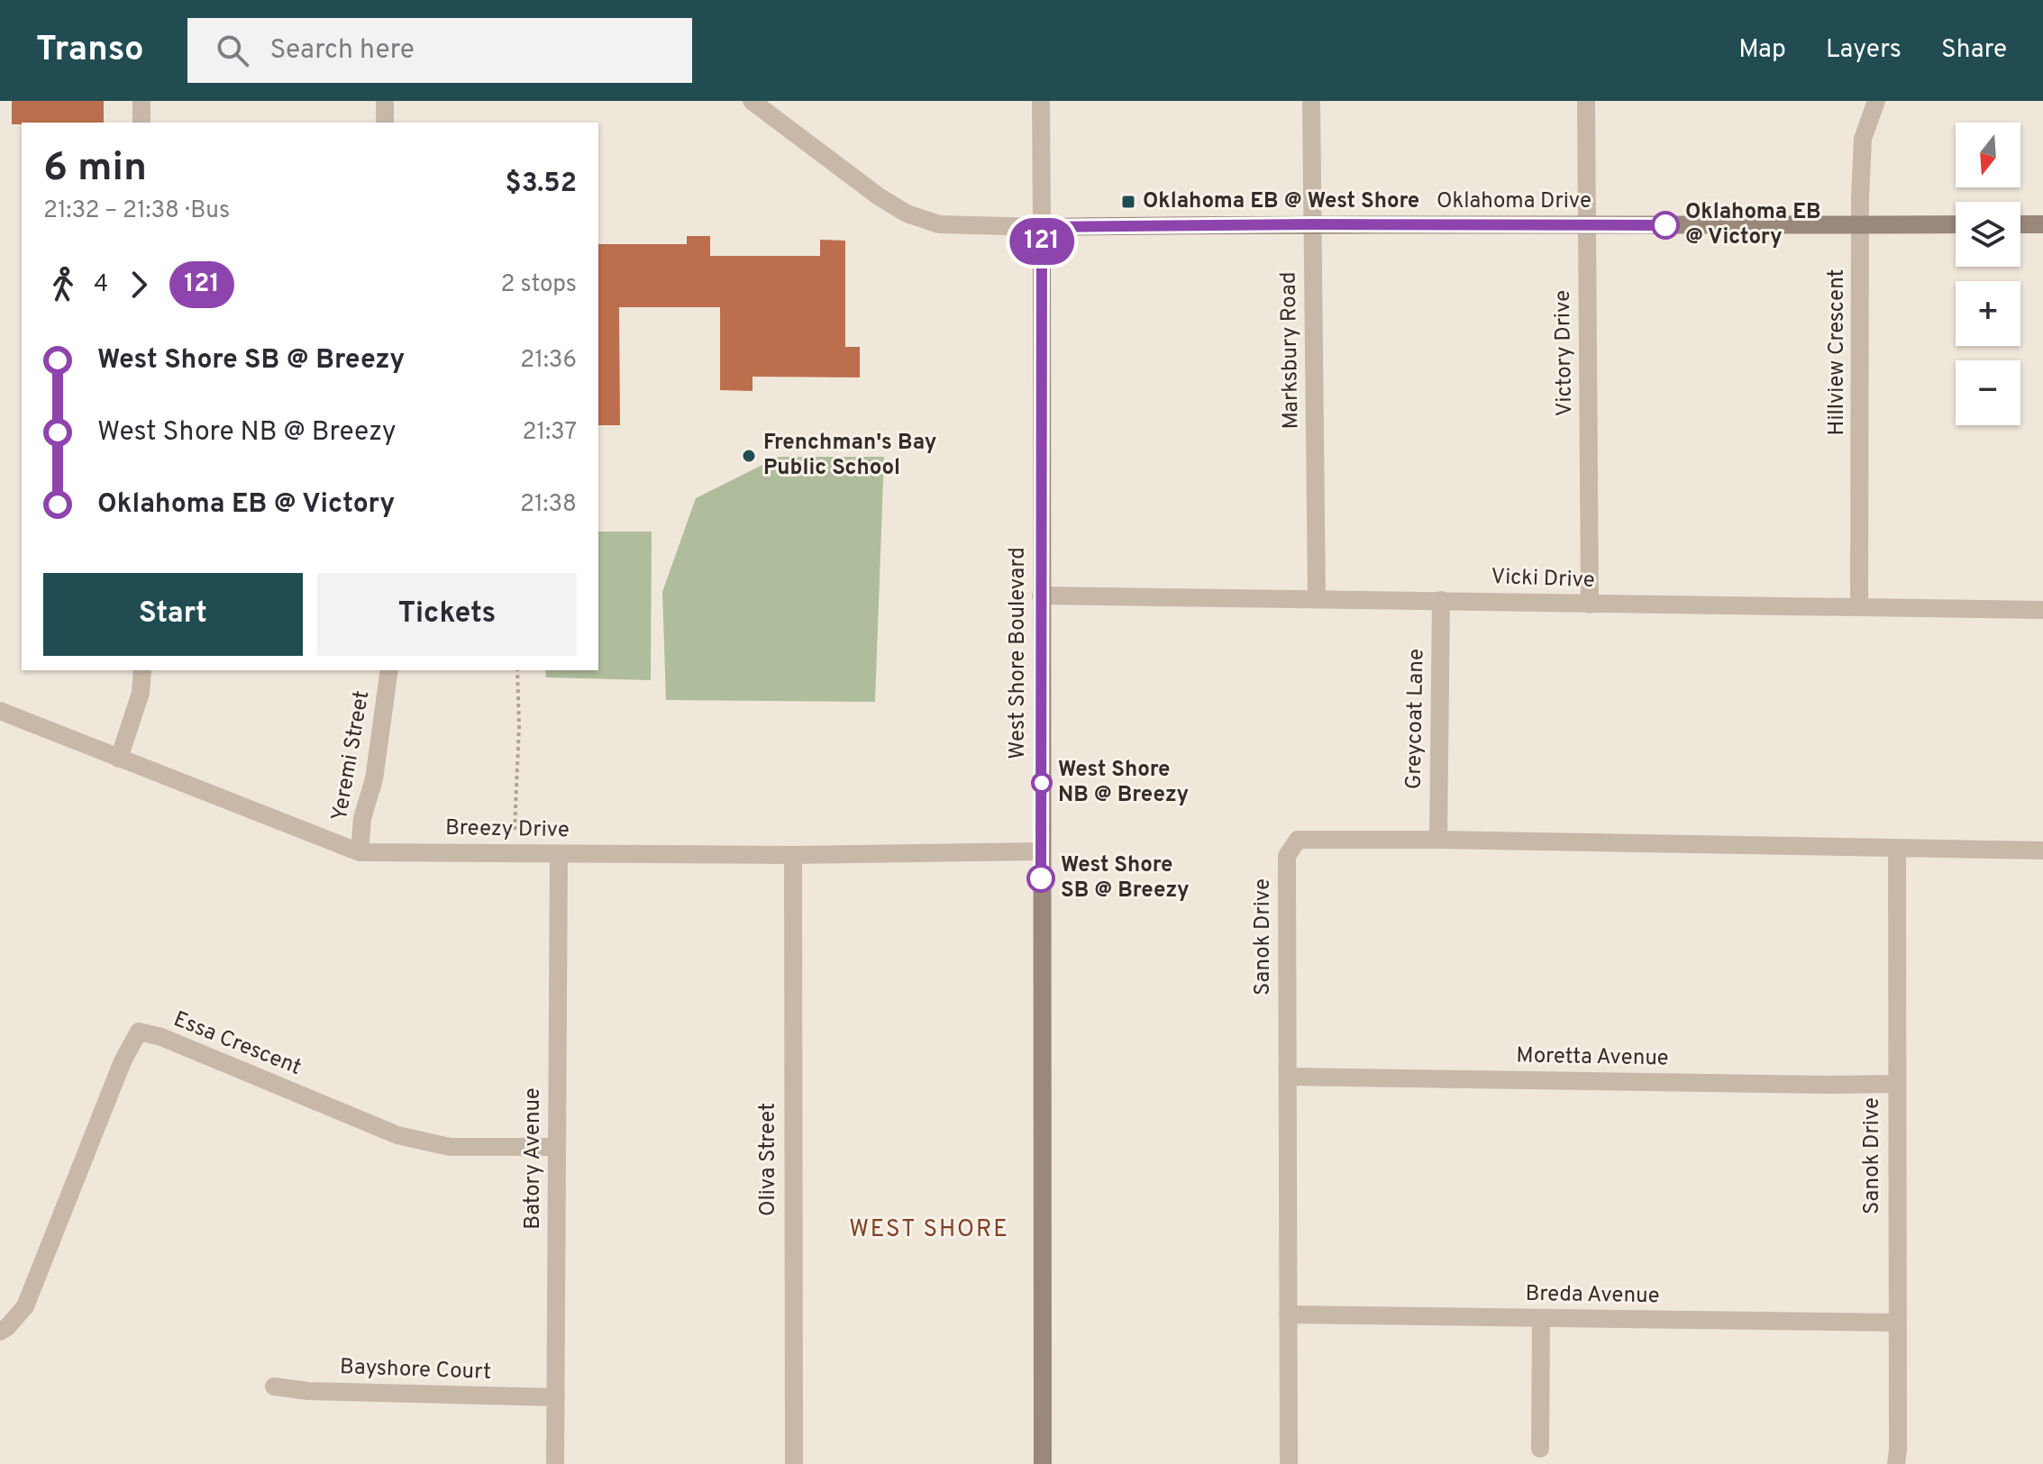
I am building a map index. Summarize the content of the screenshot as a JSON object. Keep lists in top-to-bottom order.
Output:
{
  "streets": {
    "street": [
      "Oklahoma Drive",
      "Marksbury Road",
      "Hillview Crescent",
      "Victory Drive",
      "Vicki Drive",
      "West Shore Boulevard",
      "Greycoat Lane",
      "Yeremi Street",
      "Breezy Drive",
      "Sanok Drive",
      "Essa Crescent",
      "Moretta Avenue",
      "Batory Avenue",
      "Oliva Street",
      "Breda Avenue",
      "Bayshore Court"
    ]
  },
  "crossings": [
    ["Oklahoma Drive", "Marksbury Road"],
    ["Oklahoma Drive", "Hillview Crescent"],
    ["Oklahoma Drive", "Victory Drive"],
    ["Oklahoma Drive", "West Shore Boulevard"],
    ["Marksbury Road", "Vicki Drive"],
    ["Hillview Crescent", "Vicki Drive"],
    ["Victory Drive", "Vicki Drive"],
    ["Vicki Drive", "West Shore Boulevard"],
    ["Vicki Drive", "Greycoat Lane"],
    ["West Shore Boulevard", "Breezy Drive"],
    ["Greycoat Lane", "Sanok Drive"],
    ["Yeremi Street", "Breezy Drive"],
    ["Breezy Drive", "Batory Avenue"],
    ["Breezy Drive", "Oliva Street"],
    ["Sanok Drive", "Moretta Avenue"],
    ["Sanok Drive", "Breda Avenue"],
    ["Essa Crescent", "Batory Avenue"],
    ["Batory Avenue", "Bayshore Court"]
  ],
  "districts": ["WEST SHORE"],
  "places": {
    "transit": ["Oklahoma EB @ West Shore"],
    "other": [
      "Oklahoma EB @ Victory",
      "Frenchman's Bay Public School",
      "West Shore NB @ Breezy",
      "West Shore SB @ Breezy"
    ]
  },
  "lines": ["bus line 121"],
  "north": "bottom",
  "page": {
    "header": "Transo",
    "search": "Search here",
    "nav": ["Map", "Layers", "Share"],
    "on_map": "121",
    "map_buttons": ["+", "−"],
    "heading": ["6 min", "21:32 – 21:38 · Bus", "$3.52"],
    "legs": ["4", "121", "2 stops"],
    "list": [
      {
        "name": "West Shore SB @ Breezy",
        "value": "21:36"
      },
      {
        "name": "West Shore NB @ Breezy",
        "value": "21:37"
      },
      {
        "name": "Oklahoma EB @ Victory",
        "value": "21:38"
      }
    ],
    "buttons": ["Start", "Tickets"]
  }
}
